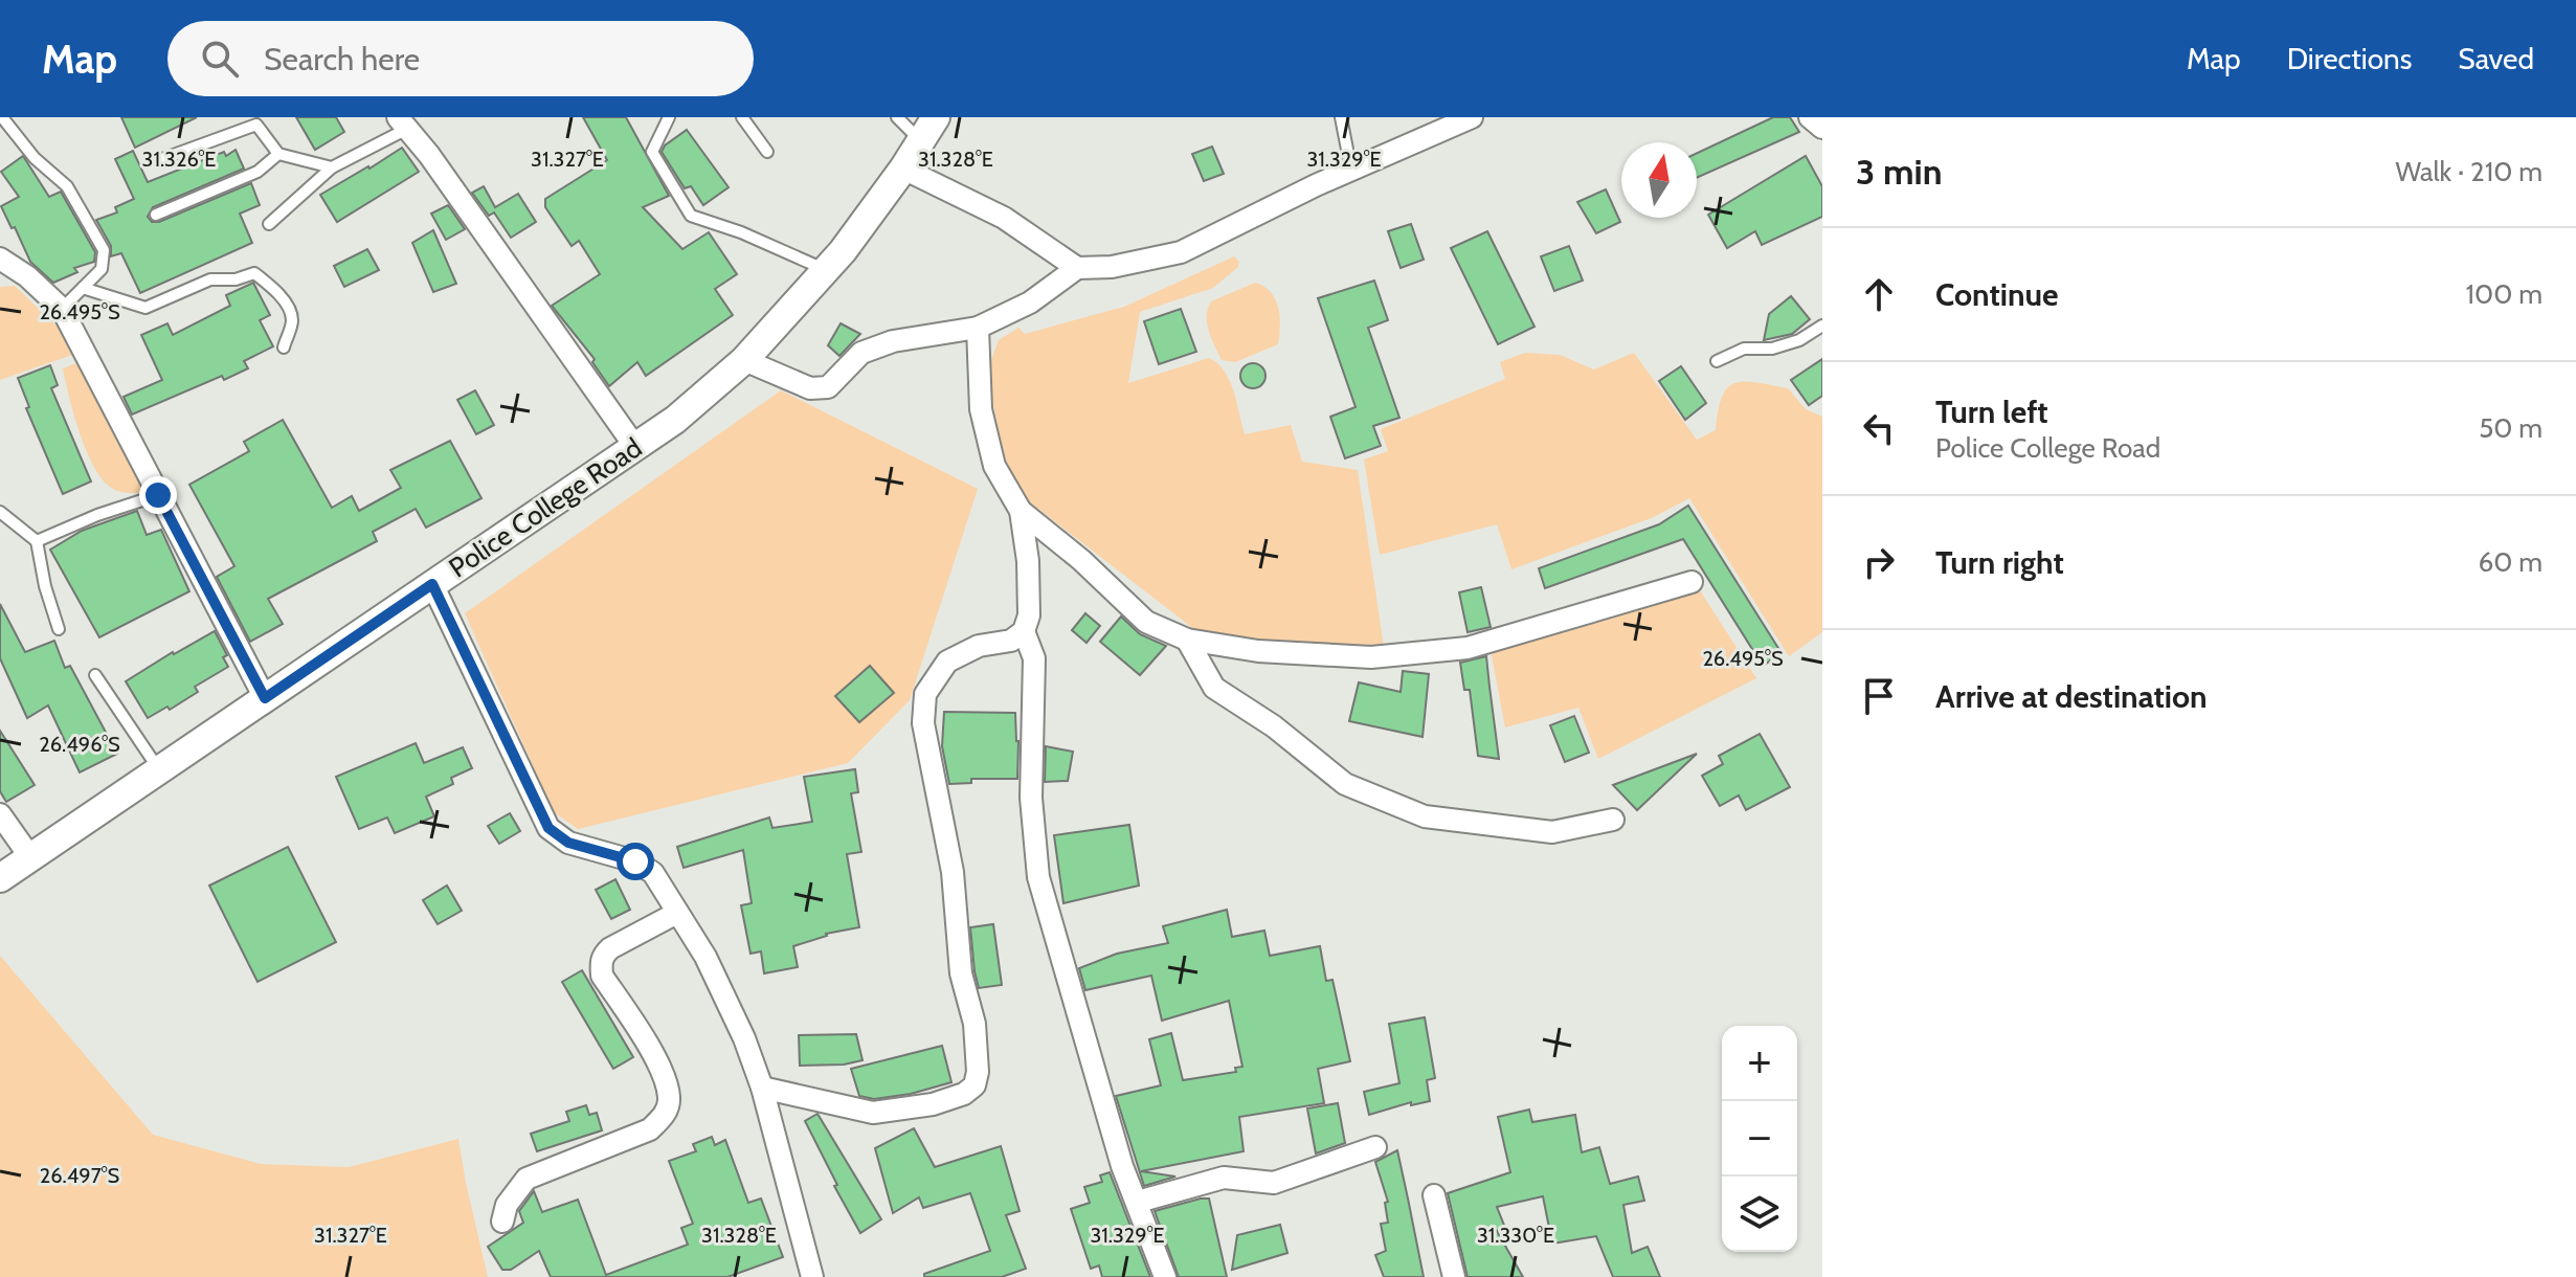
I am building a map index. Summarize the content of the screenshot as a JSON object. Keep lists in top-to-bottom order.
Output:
{
  "streets": {
    "street": ["Police College Road"]
  },
  "north": "top",
  "page": {
    "header": "Map",
    "search": "Search here",
    "nav": ["Map", "Directions", "Saved"],
    "heading": ["3 min", "Walk · 210 m"],
    "list": [
      ["Continue", "100 m"],
      ["Turn left", "Police College Road", "50 m"],
      ["Turn right", "60 m"],
      "Arrive at destination"
    ],
    "map_buttons": ["+", "−"]
  },
  "coordinates": [
    "31.326°E",
    "31.327°E",
    "31.328°E",
    "31.329°E",
    "26.495°S",
    "26.496°S",
    "26.497°S",
    "31.330°E"
  ]
}
